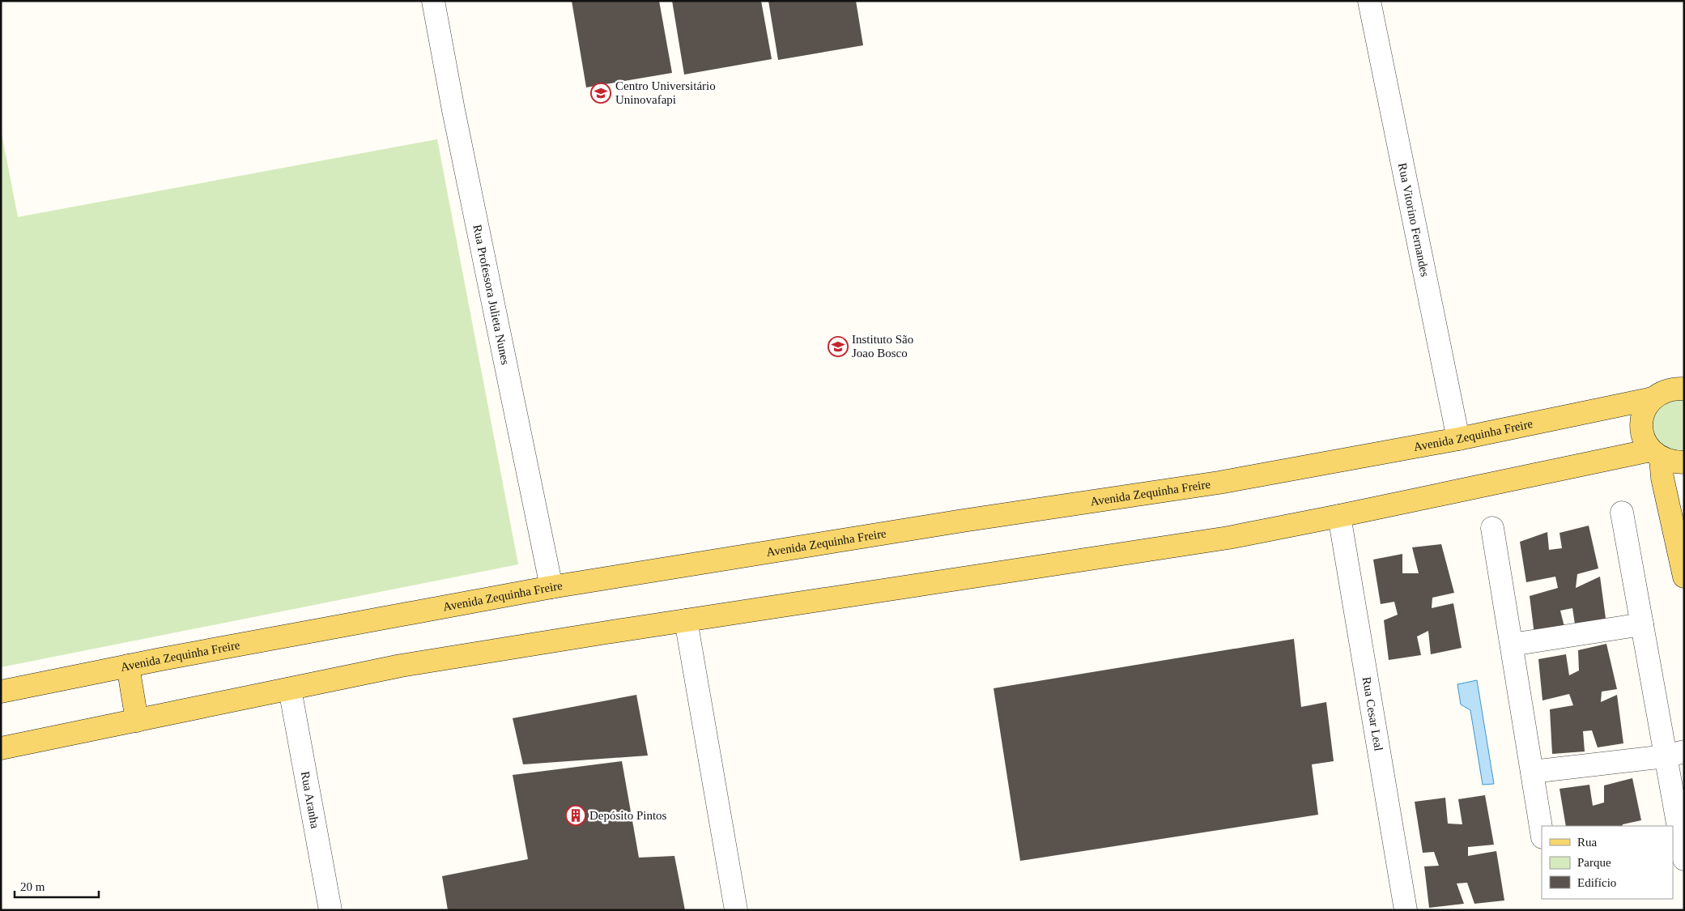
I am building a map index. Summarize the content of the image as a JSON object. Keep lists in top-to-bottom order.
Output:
{
  "streets": {
    "main road": ["Avenida Zequinha Freire"],
    "street": [
      "Rua Vitorino Fernandes",
      "Rua Professora Julieta Nunes",
      "Rua Cesar Leal",
      "Rua Aranha"
    ]
  },
  "crossings": [
    ["Rua Vitorino Fernandes", "Avenida Zequinha Freire"],
    ["Rua Professora Julieta Nunes", "Avenida Zequinha Freire"]
  ],
  "places": {
    "school or university": ["Centro Universitário Uninovafapi", "Instituto São Joao Bosco"],
    "building": ["Depósito Pintos"]
  },
  "legend": ["Rua", "Parque", "Edifício"],
  "scale_bar": "20 m"
}
